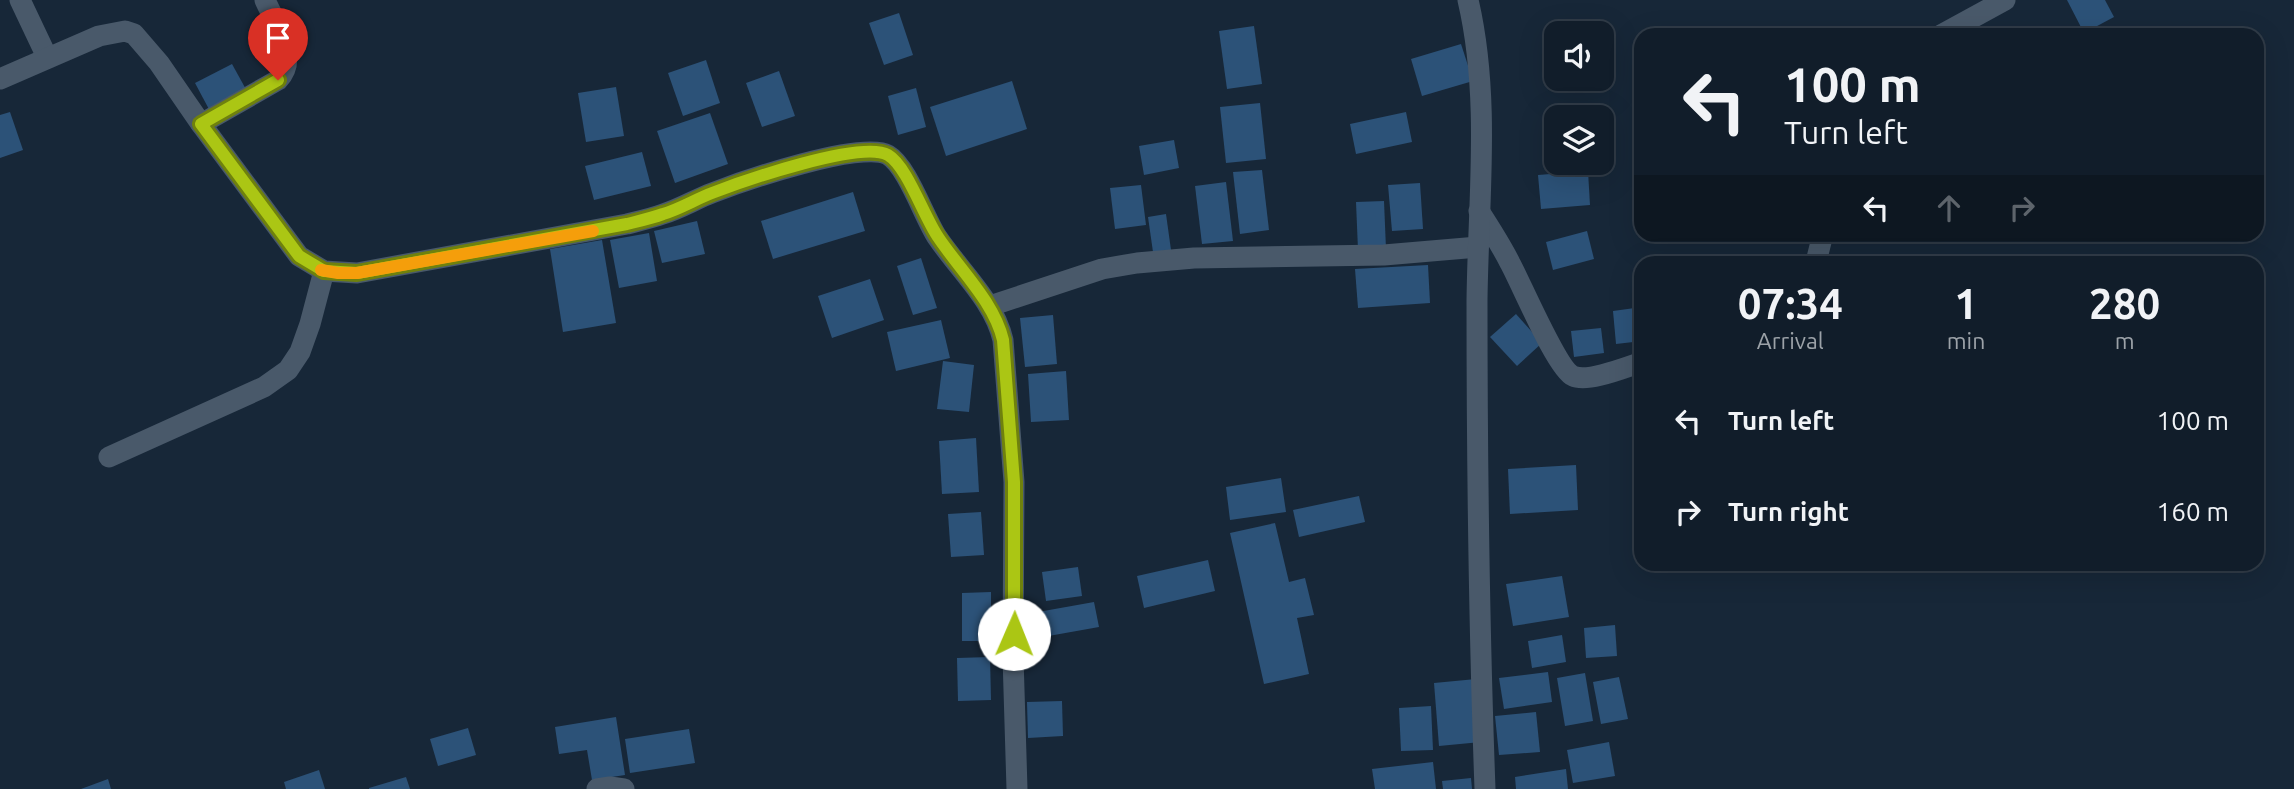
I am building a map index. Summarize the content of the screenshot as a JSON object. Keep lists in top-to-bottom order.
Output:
{
  "page": {
    "turn": ["100 m", "Turn left"],
    "eta": [
      "07:34",
      "Arrival",
      "1",
      "min",
      "280",
      "m"
    ],
    "list": [
      {
        "name": "Turn left",
        "value": "100 m"
      },
      {
        "name": "Turn right",
        "value": "160 m"
      }
    ]
  }
}
